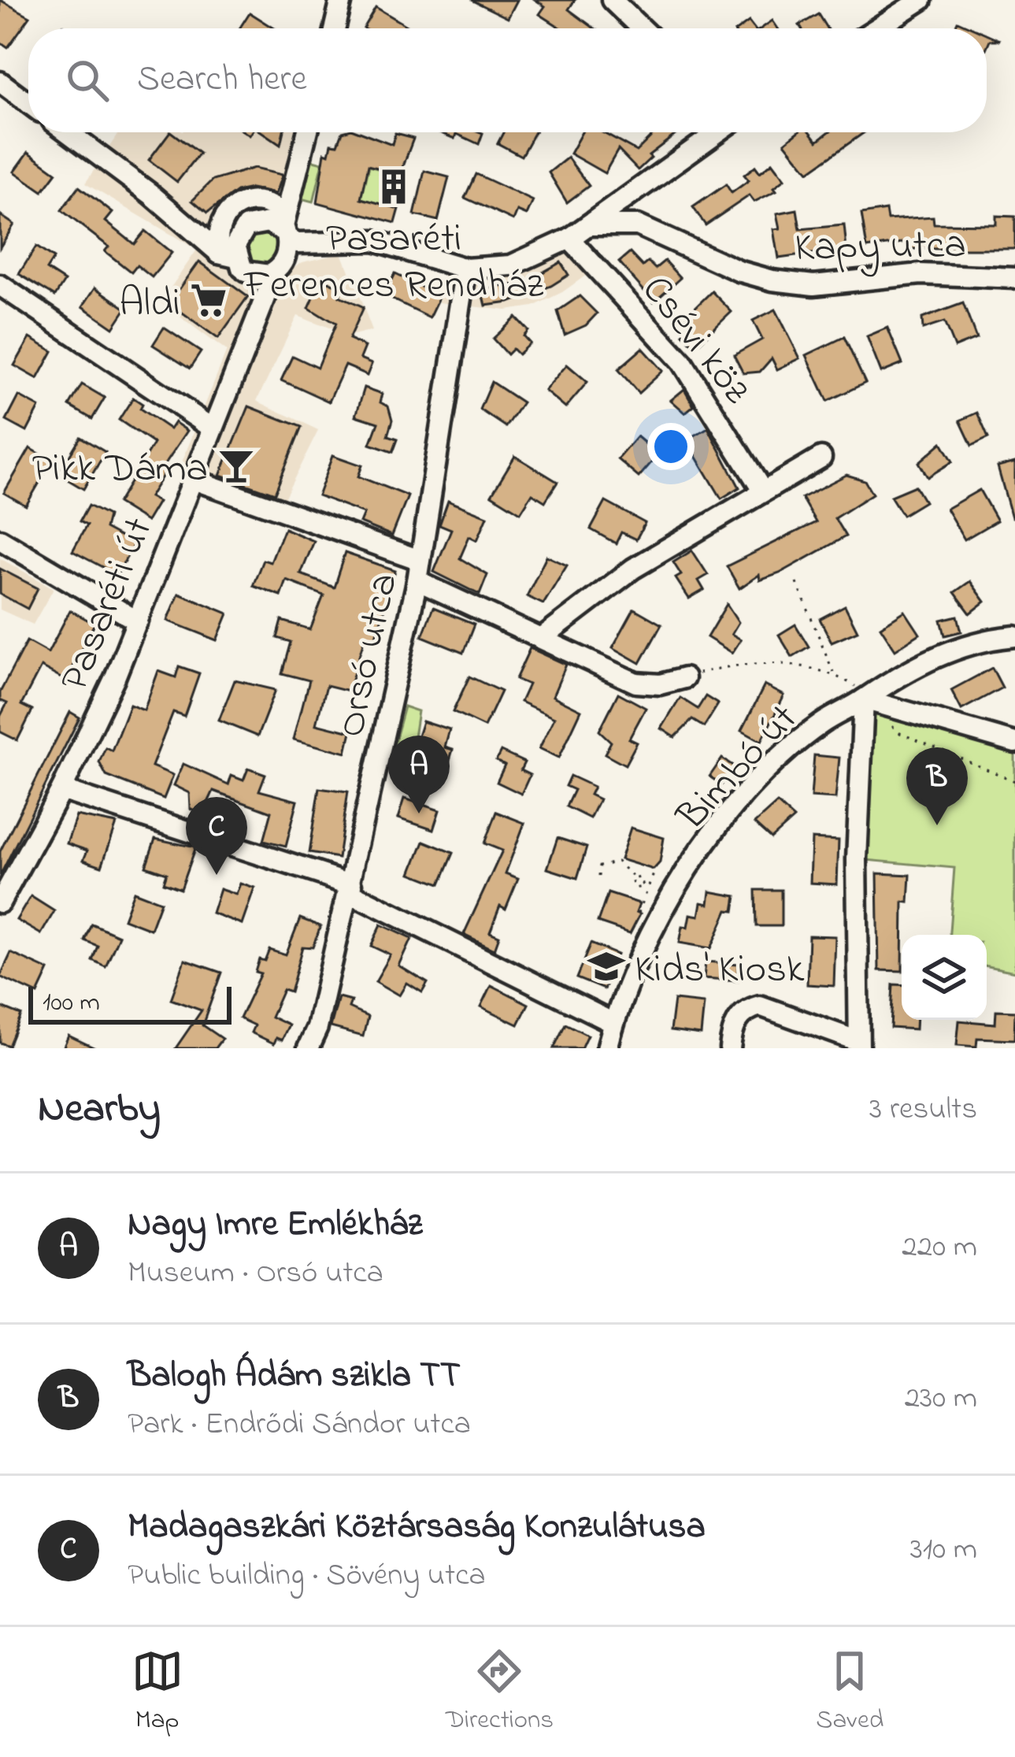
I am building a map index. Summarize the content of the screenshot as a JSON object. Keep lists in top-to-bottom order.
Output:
{
  "streets": {
    "street": [
      "Kapy utca",
      "Csévi köz",
      "Pasaréti út",
      "Orsó utca",
      "Bimbó út"
    ]
  },
  "places": {
    "building": ["Pasaréti Ferences Rendház"],
    "supermarket": ["Aldi"],
    "bar": ["Pikk Dáma"],
    "school or university": ["Kids' Kiosk"]
  },
  "scale_bar": "100 m",
  "page": {
    "search": "Search here",
    "pins": ["A", "B", "C"],
    "scale": "100 m",
    "heading": ["Nearby", "3 results"],
    "list": [
      {
        "mark": "A",
        "name": "Nagy Imre Emlékház",
        "note": "Museum · Orsó utca",
        "value": "220 m"
      },
      {
        "mark": "B",
        "name": "Balogh Ádám szikla TT",
        "note": "Park · Endrődi Sándor utca",
        "value": "230 m"
      },
      {
        "mark": "C",
        "name": "Madagaszkári Köztársaság Konzulátusa",
        "note": "Public building · Sövény utca",
        "value": "310 m"
      }
    ],
    "nav": ["Map", "Directions", "Saved"]
  }
}
